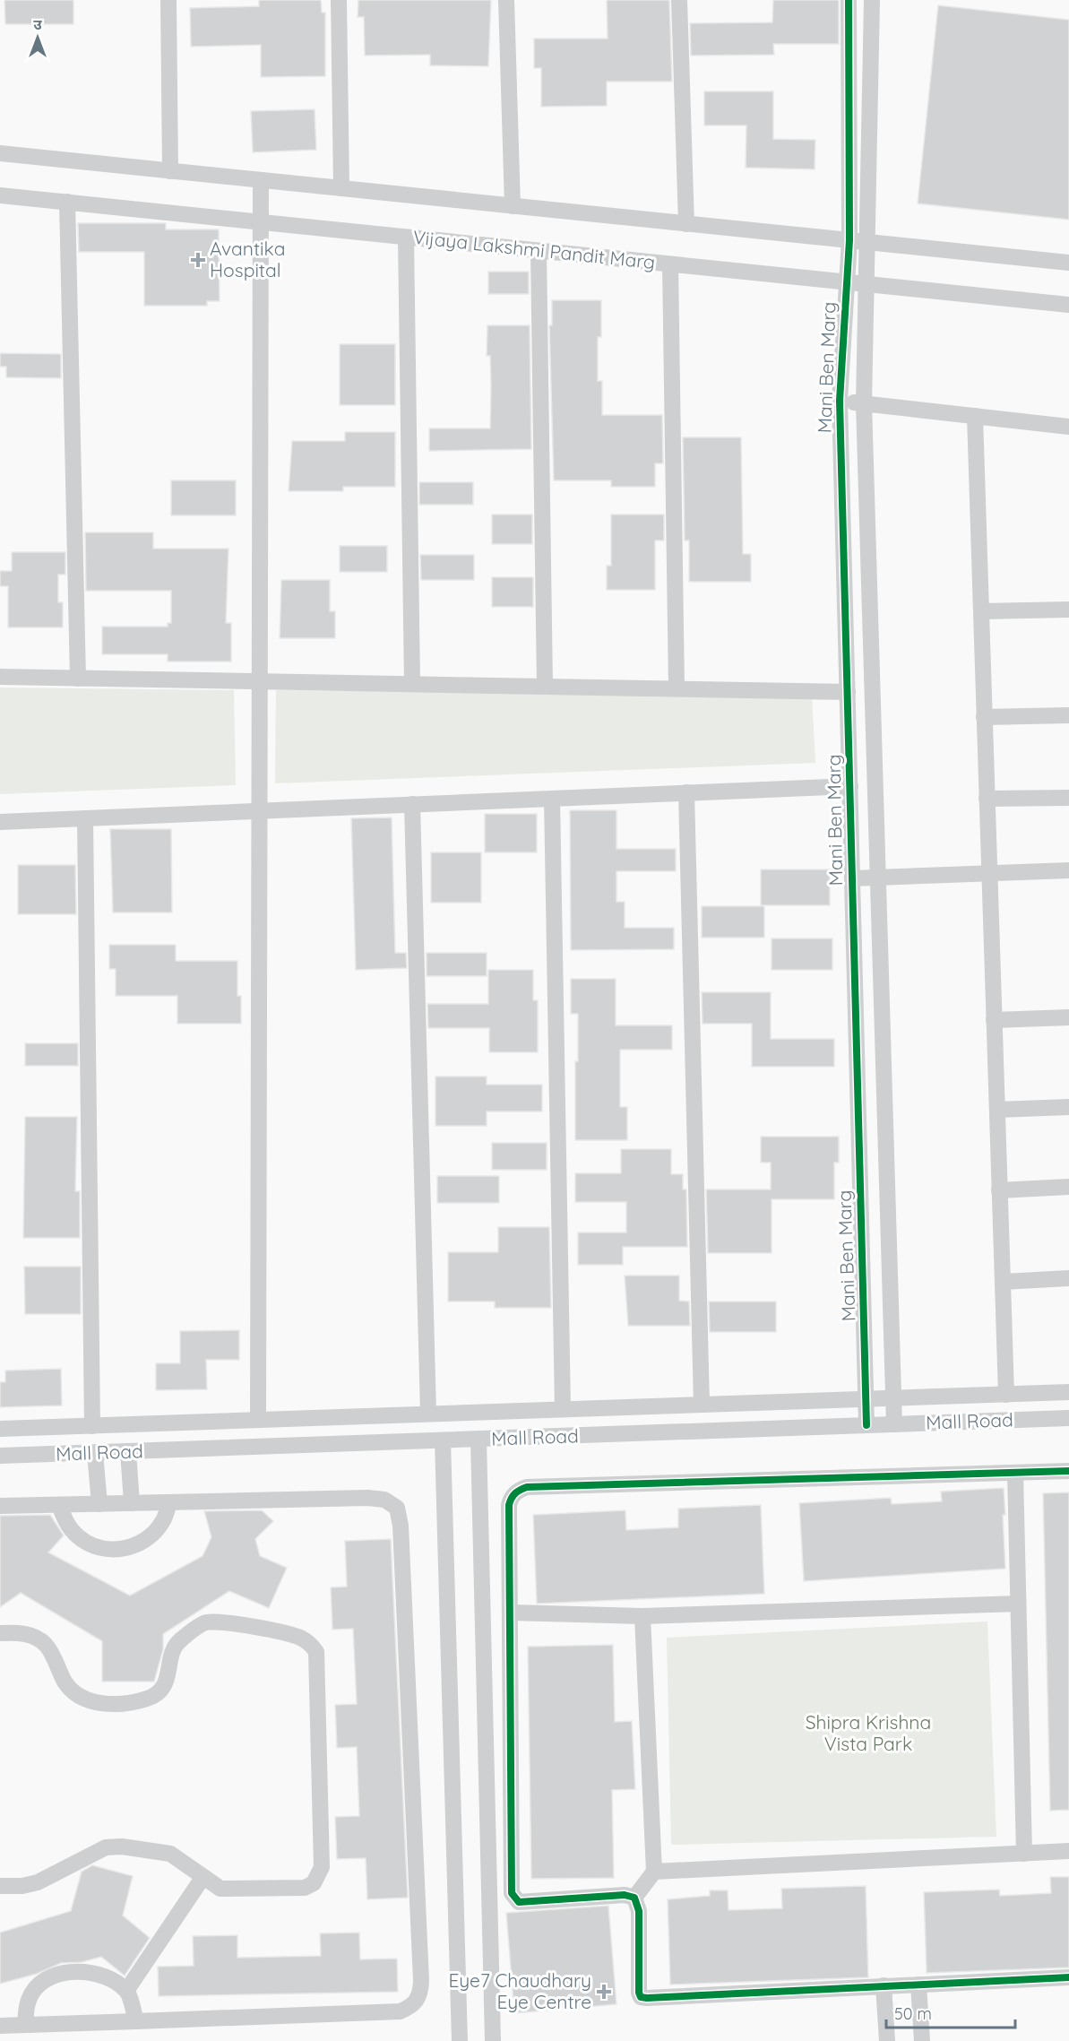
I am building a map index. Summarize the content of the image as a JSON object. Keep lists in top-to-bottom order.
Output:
{
  "streets": {
    "street": ["Vijaya Lakshmi Pandit Marg", "Mani Ben Marg", "Mall Road"]
  },
  "crossings": [
    ["Vijaya Lakshmi Pandit Marg", "Mani Ben Marg"],
    ["Mani Ben Marg", "Mall Road"]
  ],
  "parks": ["Shipra Krishna Vista Park"],
  "places": {
    "health": ["Avantika Hospital", "Eye7 Chaudhary Eye Centre"]
  },
  "scale_bar": "50 m",
  "north": "top"
}
